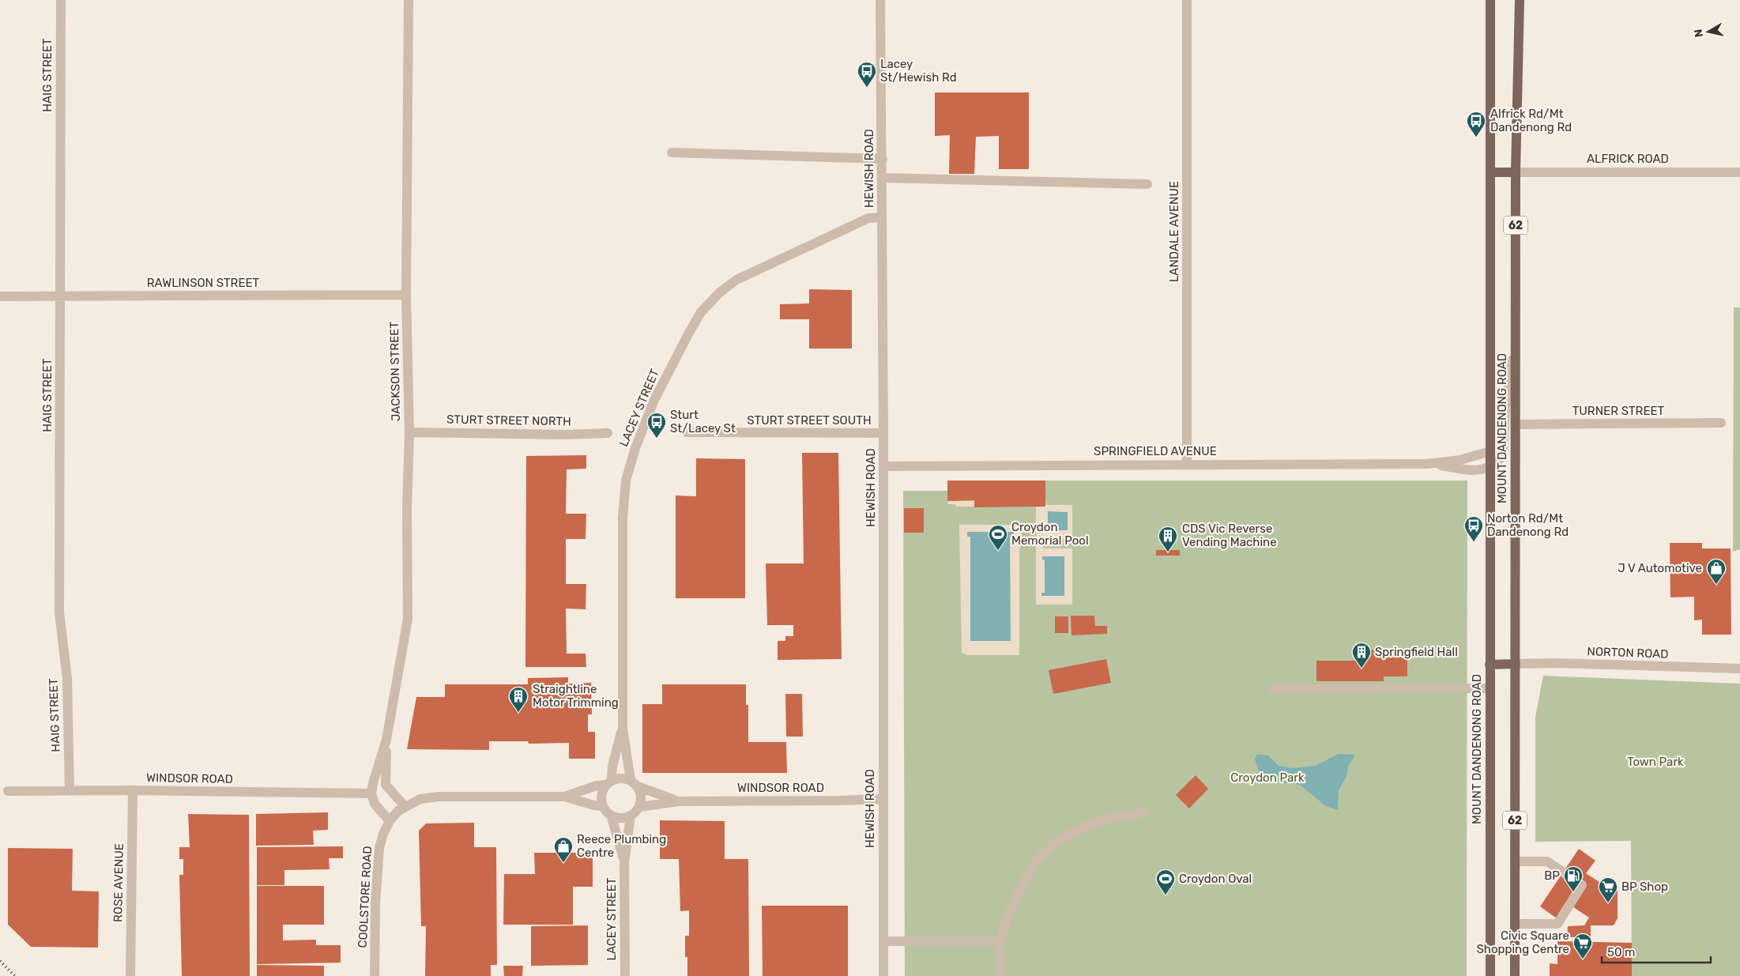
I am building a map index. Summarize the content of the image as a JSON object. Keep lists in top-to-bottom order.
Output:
{
  "streets": {
    "main road": ["62", "MOUNT DANDENONG ROAD"],
    "street": [
      "HAIG STREET",
      "ALFRICK ROAD",
      "HEWISH ROAD",
      "LANDALE AVENUE",
      "RAWLINSON STREET",
      "JACKSON STREET",
      "LACEY STREET",
      "TURNER STREET",
      "STURT STREET NORTH",
      "STURT STREET SOUTH",
      "SPRINGFIELD AVENUE",
      "NORTON ROAD",
      "WINDSOR ROAD",
      "ROSE AVENUE",
      "COOLSTORE ROAD"
    ]
  },
  "crossings": [
    ["HAIG STREET", "RAWLINSON STREET"],
    ["HAIG STREET", "WINDSOR ROAD"],
    ["ALFRICK ROAD", "MOUNT DANDENONG ROAD"],
    ["HEWISH ROAD", "LACEY STREET"],
    ["HEWISH ROAD", "STURT STREET SOUTH"],
    ["HEWISH ROAD", "SPRINGFIELD AVENUE"],
    ["HEWISH ROAD", "WINDSOR ROAD"],
    ["LANDALE AVENUE", "SPRINGFIELD AVENUE"],
    ["RAWLINSON STREET", "JACKSON STREET"],
    ["JACKSON STREET", "STURT STREET NORTH"],
    ["LACEY STREET", "WINDSOR ROAD"],
    ["TURNER STREET", "MOUNT DANDENONG ROAD"],
    ["MOUNT DANDENONG ROAD", "SPRINGFIELD AVENUE"],
    ["MOUNT DANDENONG ROAD", "NORTON ROAD"],
    ["WINDSOR ROAD", "ROSE AVENUE"]
  ],
  "parks": ["Town Park", "Croydon Park"],
  "places": {
    "bus stop": [
      "Lacey St/Hewish Rd",
      "Alfrick Rd/Mt Dandenong Rd",
      "Sturt St/Lacey St",
      "Norton Rd/Mt Dandenong Rd"
    ],
    "sports": ["Croydon Memorial Pool", "Croydon Oval"],
    "building": ["CDS Vic Reverse Vending Machine", "Springfield Hall", "Straightline Motor Trimming"],
    "shop": ["J V Automotive", "Reece Plumbing Centre"],
    "fuel station": ["BP"],
    "supermarket": ["BP Shop", "Civic Square Shopping Centre"]
  },
  "scale_bar": "50 m",
  "north": "left"
}
